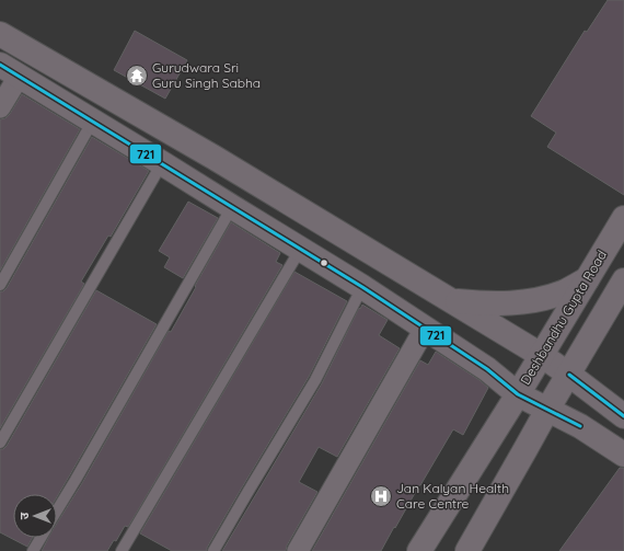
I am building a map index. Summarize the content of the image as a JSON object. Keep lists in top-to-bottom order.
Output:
{
  "streets": {
    "street": ["Deshbandhu Gupta Road"]
  },
  "places": {
    "temple": ["Gurudwara Sri Guru Singh Sabha"],
    "hospital": ["Jan Kalyan Health Care Centre"]
  },
  "lines": ["transit line 721"],
  "north": "left"
}
